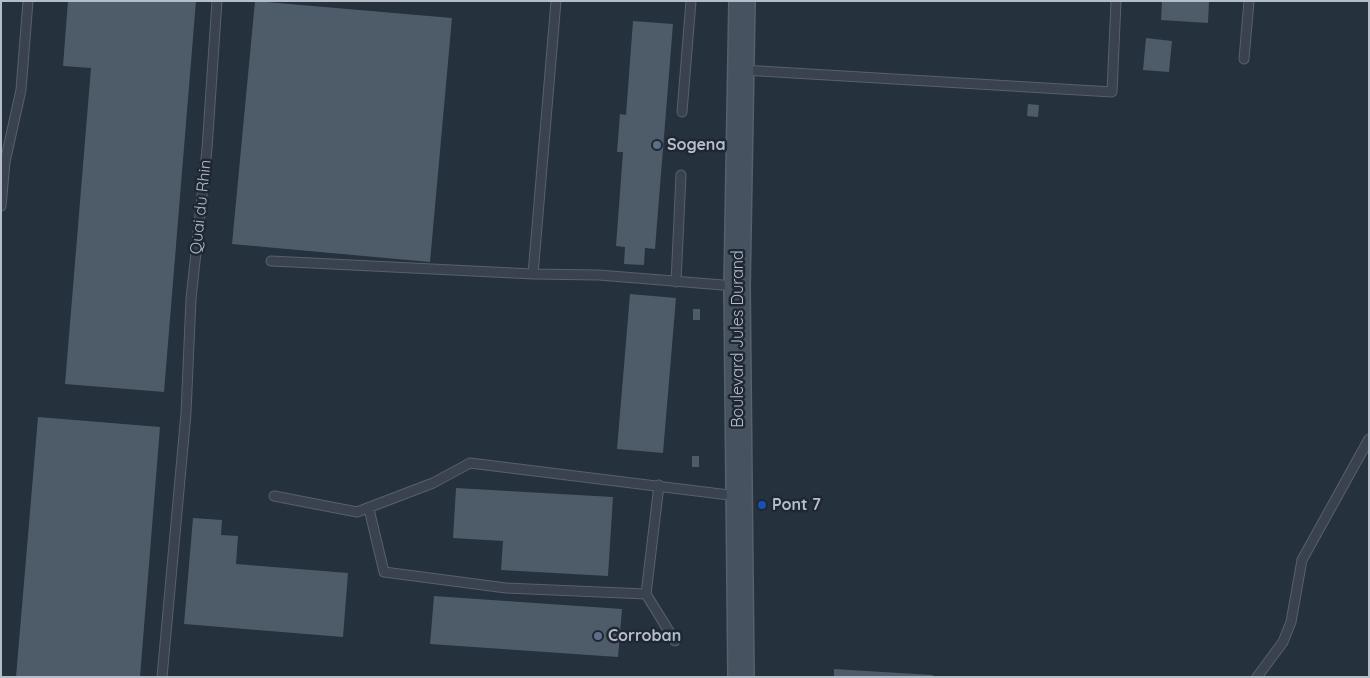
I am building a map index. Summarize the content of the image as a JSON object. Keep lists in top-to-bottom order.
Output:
{
  "streets": {
    "main road": ["Boulevard Jules Durand"],
    "lane": ["Quai du Rhin"]
  },
  "places": ["Sogena", "Pont 7", "Corroban"]
}
